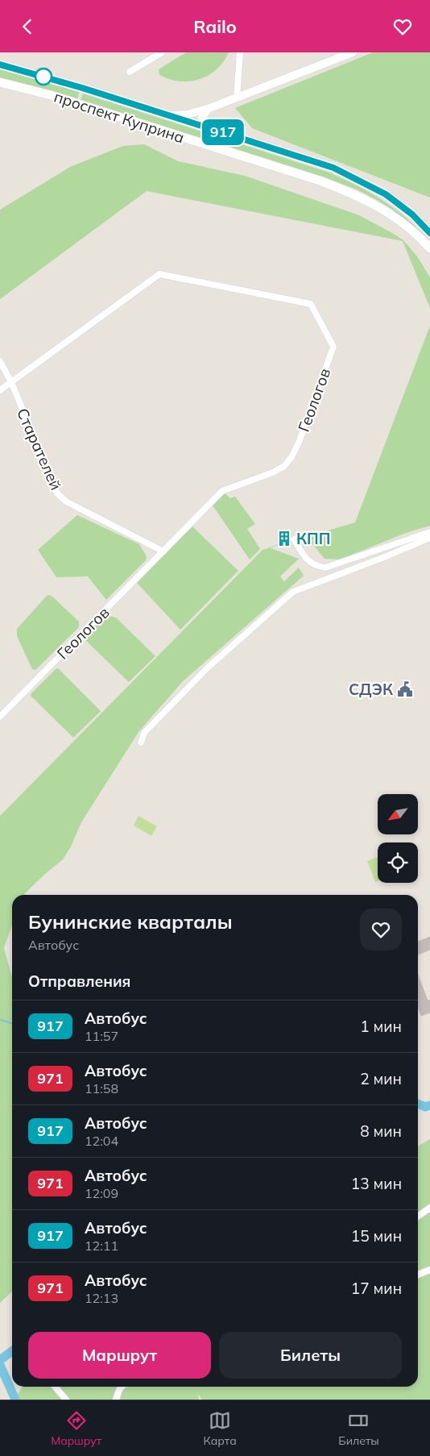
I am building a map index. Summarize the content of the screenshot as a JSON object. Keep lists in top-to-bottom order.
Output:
{
  "streets": {
    "main road": ["проспект Куприна"],
    "street": ["Геологов", "Старателей"]
  },
  "crossings": [
    ["Геологов", "Старателей"]
  ],
  "places": {
    "building": ["КПП"],
    "public building": ["СДЭК"]
  },
  "lines": ["bus line 917"],
  "north": "bottom left",
  "page": {
    "header": "Railo",
    "on_map": "917",
    "heading": [
      ["Бунинские кварталы", "Автобус"],
      "Отправления"
    ],
    "list": [
      {
        "mark": "917",
        "name": "Автобус",
        "note": "11:57",
        "value": "1 мин"
      },
      {
        "mark": "971",
        "name": "Автобус",
        "note": "11:58",
        "value": "2 мин"
      },
      {
        "mark": "917",
        "name": "Автобус",
        "note": "12:04",
        "value": "8 мин"
      },
      {
        "mark": "971",
        "name": "Автобус",
        "note": "12:09",
        "value": "13 мин"
      },
      {
        "mark": "917",
        "name": "Автобус",
        "note": "12:11",
        "value": "15 мин"
      },
      {
        "mark": "971",
        "name": "Автобус",
        "note": "12:13",
        "value": "17 мин"
      }
    ],
    "buttons": ["Маршрут", "Билеты"],
    "tabs": ["Маршрут", "Карта", "Билеты"]
  }
}
